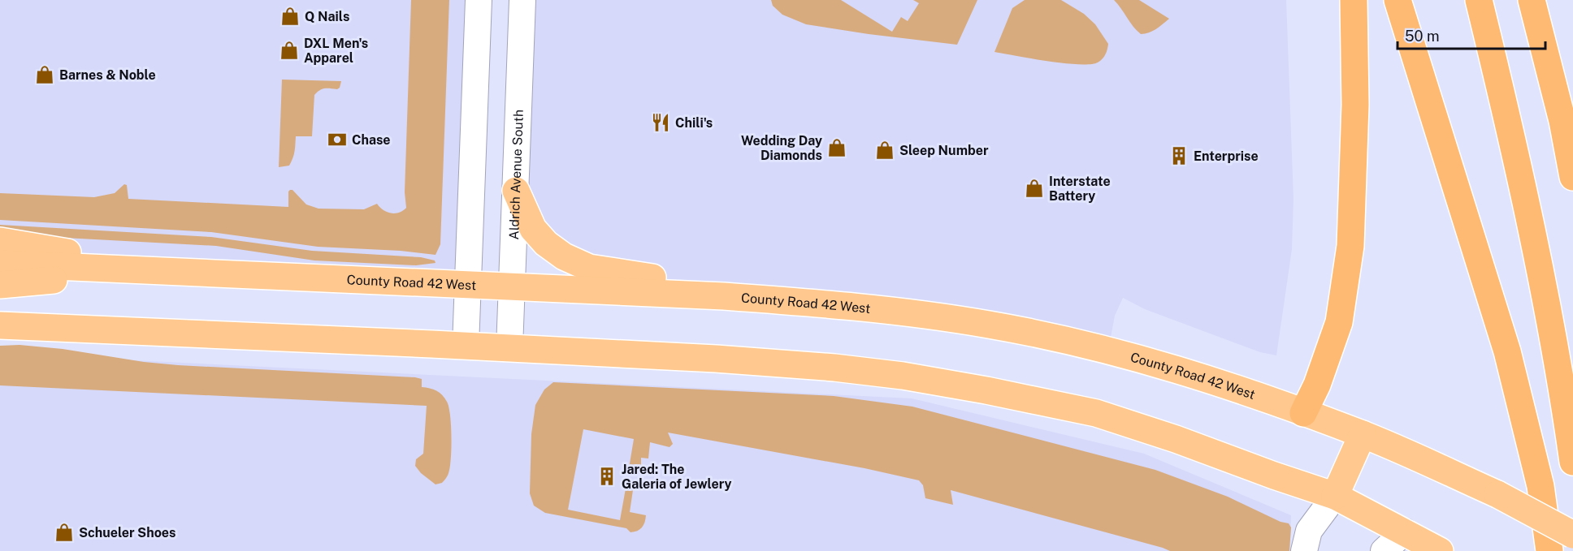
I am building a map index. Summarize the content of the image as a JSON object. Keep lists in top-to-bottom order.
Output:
{
  "streets": {
    "highway": ["County Road 42 West"],
    "street": ["Aldrich Avenue South"]
  },
  "crossings": [
    ["Aldrich Avenue South", "County Road 42 West"]
  ],
  "places": {
    "shop": [
      "Q Nails",
      "DXL Men's Apparel",
      "Barnes & Noble",
      "Wedding Day Diamonds",
      "Sleep Number",
      "Interstate Battery",
      "Schueler Shoes"
    ],
    "restaurant": ["Chili's"],
    "bank": ["Chase"],
    "building": ["Enterprise", "Jared: The Galeria of Jewlery"]
  },
  "scale_bar": "50 m"
}
